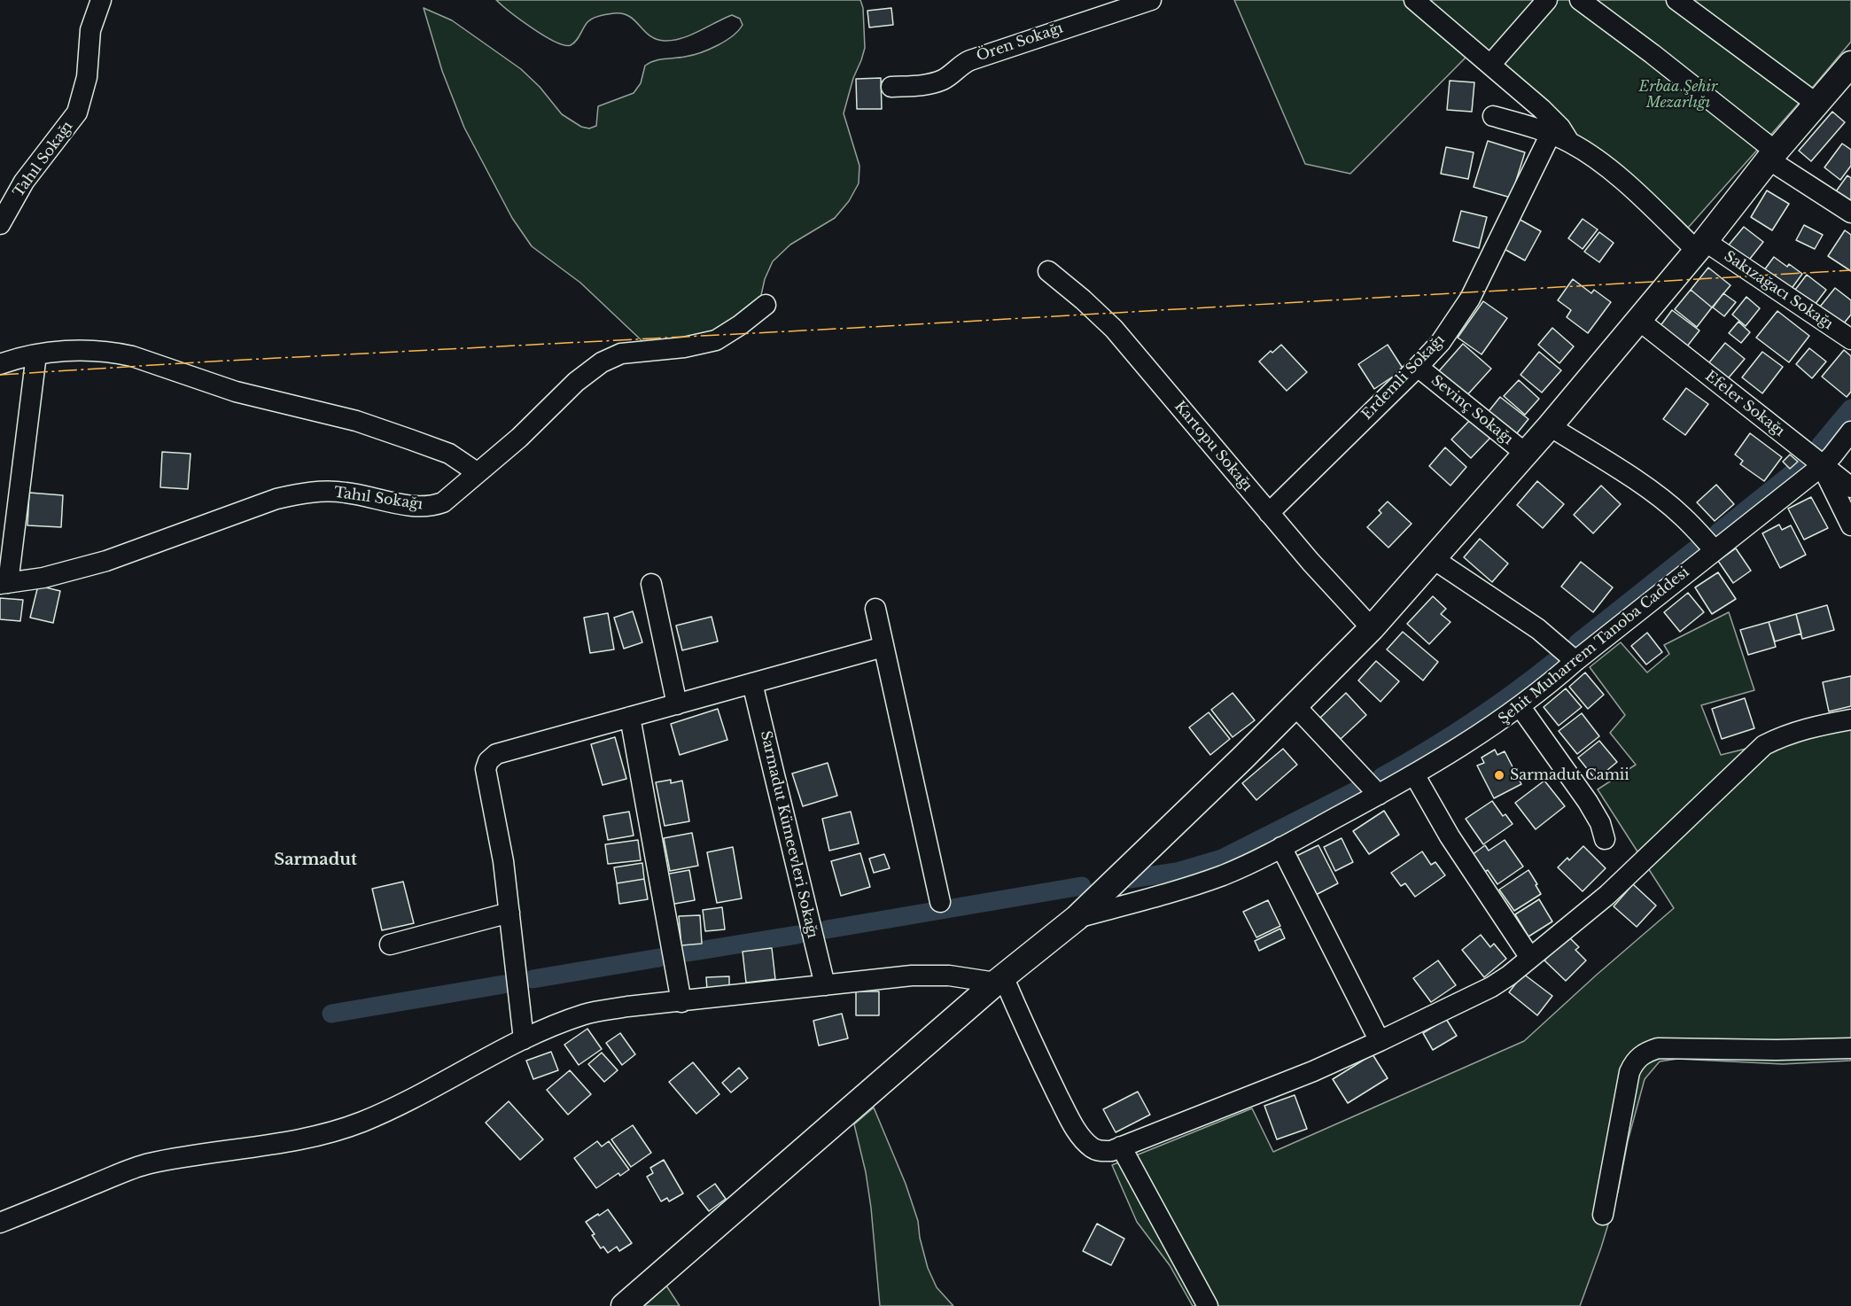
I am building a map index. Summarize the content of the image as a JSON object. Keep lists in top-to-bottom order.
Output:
{
  "streets": {
    "street": [
      "Ören Sokağı",
      "Tahıl Sokağı",
      "Sakızağacı Sokağı",
      "Erdemli Sokağı",
      "Efeler Sokağı",
      "Sevinç Sokağı",
      "Kartopu Sokağı",
      "Şehit Muharrem Tanoba Caddesi",
      "Sarmadut Kümeevleri Sokağı"
    ]
  },
  "crossings": [
    ["Erdemli Sokağı", "Sevinç Sokağı"],
    ["Erdemli Sokağı", "Kartopu Sokağı"],
    ["Efeler Sokağı", "Şehit Muharrem Tanoba Caddesi"]
  ],
  "districts": ["Sarmadut"],
  "parks": ["Erbaa Şehir Mezarlığı"],
  "places": ["Sarmadut Camii"]
}
